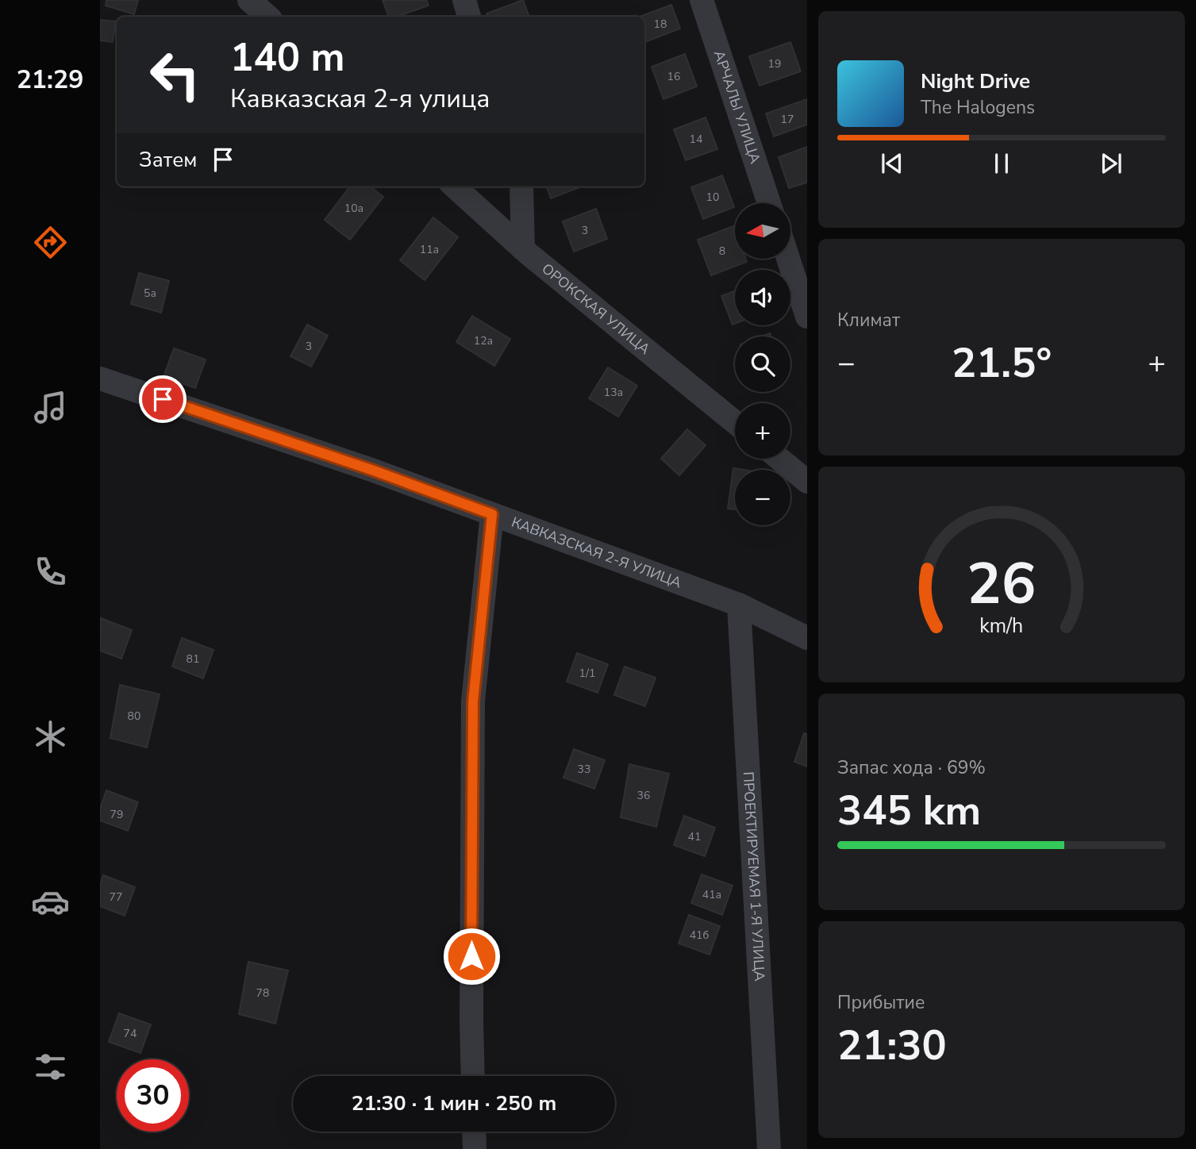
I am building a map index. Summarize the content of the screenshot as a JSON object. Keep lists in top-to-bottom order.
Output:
{
  "streets": {
    "street": [
      "АРЧАЛЫ УЛИЦА",
      "ОРОКСКАЯ УЛИЦА",
      "КАВКАЗСКАЯ 2-Я УЛИЦА",
      "ПРОЕКТИРУЕМАЯ 1-Я УЛИЦА"
    ]
  },
  "crossings": [
    ["КАВКАЗСКАЯ 2-Я УЛИЦА", "ПРОЕКТИРУЕМАЯ 1-Я УЛИЦА"]
  ],
  "house_numbers": [
    "18",
    "19",
    "16",
    "17",
    "14",
    "10",
    "10а",
    "3",
    "11а",
    "8",
    "5а",
    "12а",
    "3",
    "13а",
    "81",
    "1/1",
    "80",
    "33",
    "36",
    "79",
    "41",
    "41а",
    "77",
    "41б",
    "78",
    "74"
  ],
  "north": "left",
  "page": {
    "tabs": "21:29",
    "turn": ["140 m", "Кавказская 2-я улица"],
    "song": ["Night Drive", "The Halogens"],
    "then": "Затем",
    "map_buttons": ["+", "−"],
    "tile": [
      "Климат",
      ["Запас хода · 69%", "345 km"],
      ["Прибытие", "21:30"]
    ],
    "heat": ["−", "21.5°", "+"],
    "limit": "30",
    "trip": "21:30 · 1 мин · 250 m",
    "gauge": ["26", "km/h"]
  }
}
